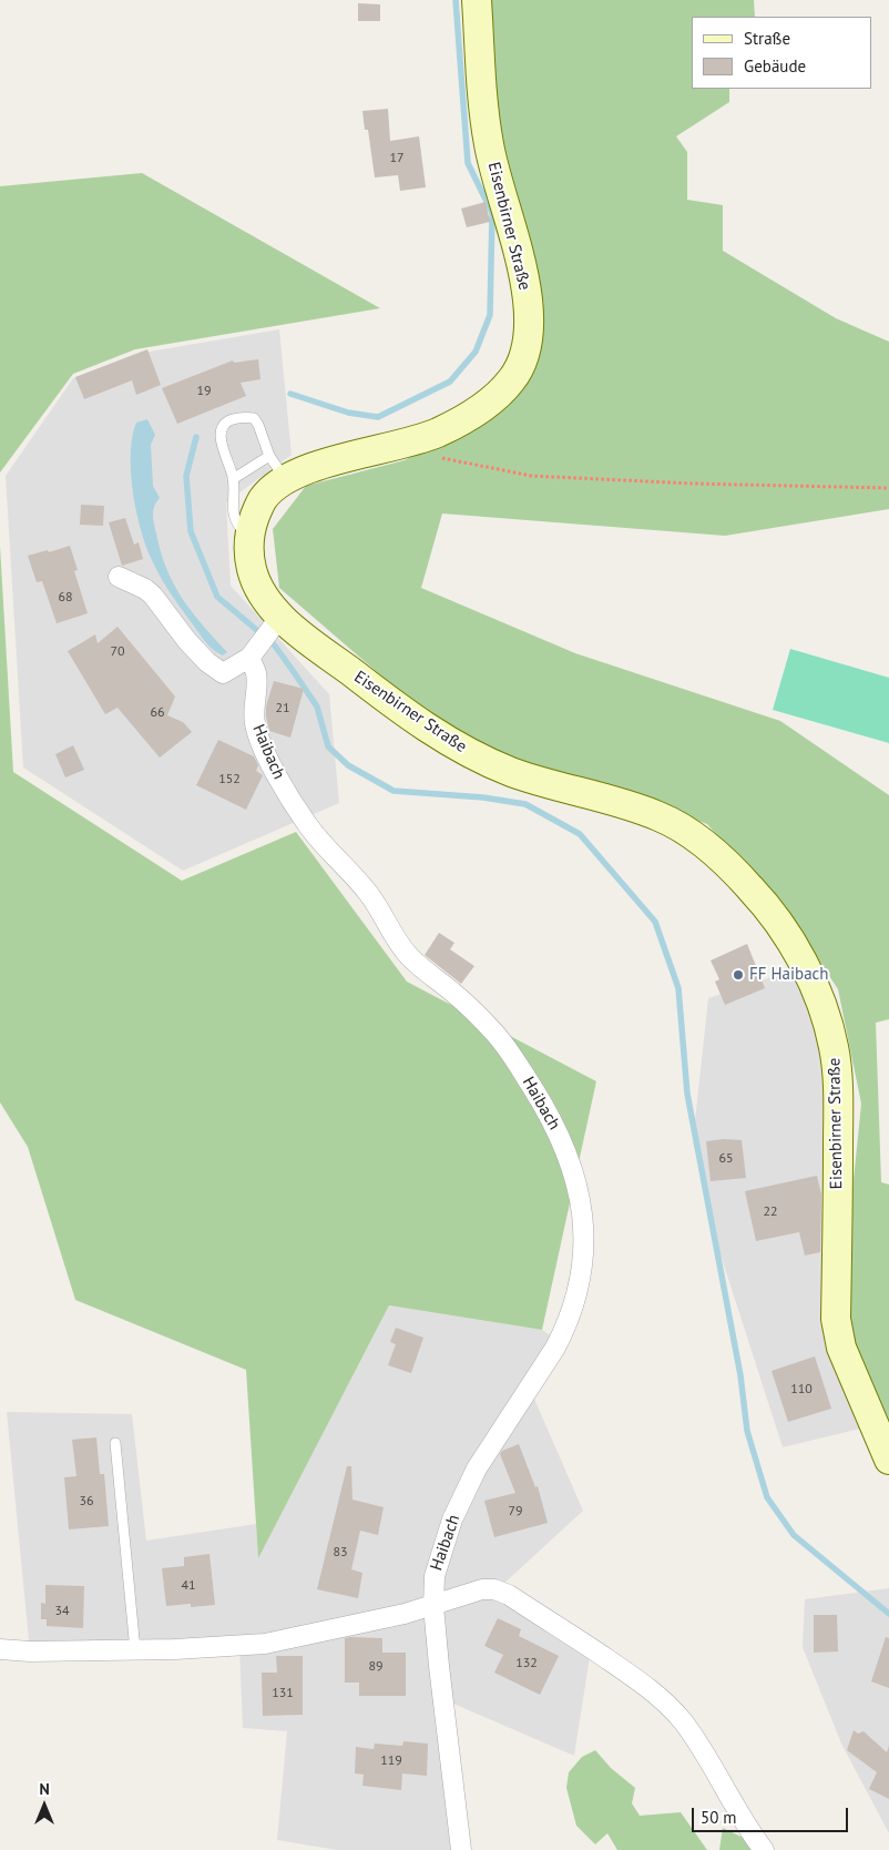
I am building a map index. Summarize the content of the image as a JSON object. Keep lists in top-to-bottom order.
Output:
{
  "streets": {
    "main road": ["Eisenbirner Straße"],
    "street": ["Haibach"]
  },
  "places": ["FF Haibach"],
  "house_numbers": [
    "17",
    "19",
    "68",
    "70",
    "21",
    "66",
    "152",
    "65",
    "22",
    "110",
    "36",
    "79",
    "83",
    "41",
    "34",
    "132",
    "89",
    "131",
    "119"
  ],
  "legend": ["Straße", "Gebäude"],
  "scale_bar": "50 m",
  "north": "top"
}
